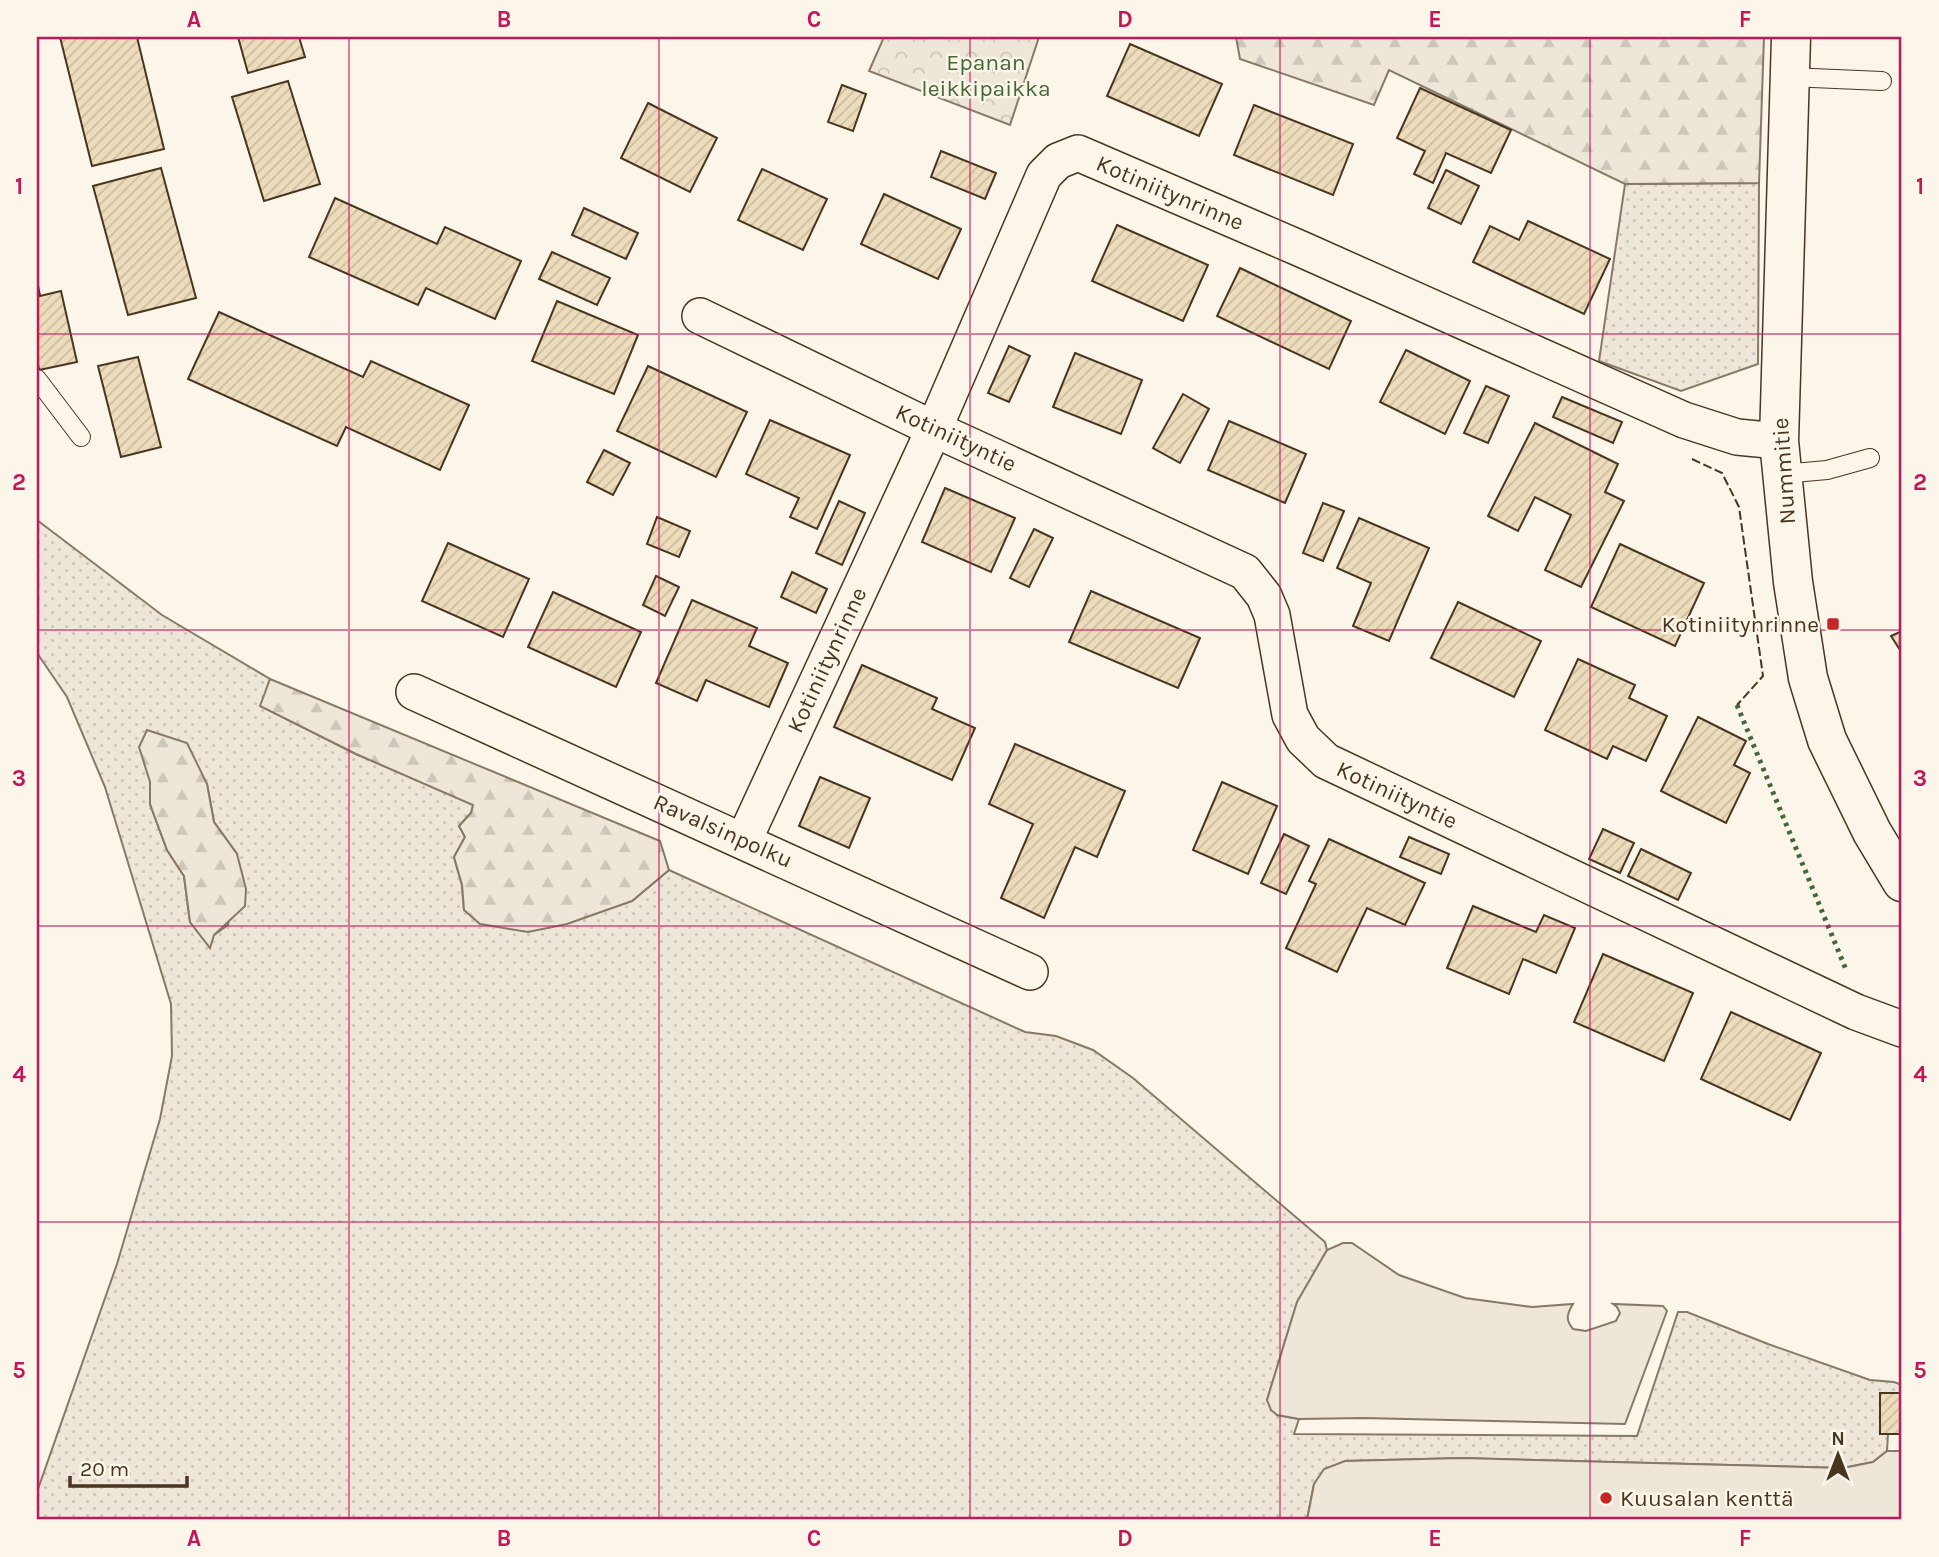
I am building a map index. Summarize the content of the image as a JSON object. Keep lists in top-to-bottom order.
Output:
{
  "streets": {
    "street": [
      "Kotiniitynrinne",
      "Kotiniityntie",
      "Nummitie",
      "Ravalsinpolku"
    ]
  },
  "crossings": [
    ["Kotiniitynrinne", "Kotiniityntie"],
    ["Kotiniitynrinne", "Nummitie"],
    ["Kotiniitynrinne", "Ravalsinpolku"]
  ],
  "parks": ["Epanan leikkipaikka"],
  "places": {
    "transit": ["Kotiniitynrinne"],
    "other": ["Kuusalan kenttä"]
  },
  "scale_bar": "20 m",
  "north": "top",
  "grid": {
    "columns": [
      "A",
      "B",
      "C",
      "D",
      "E",
      "F"
    ],
    "rows": [
      "1",
      "2",
      "3",
      "4",
      "5"
    ]
  }
}
